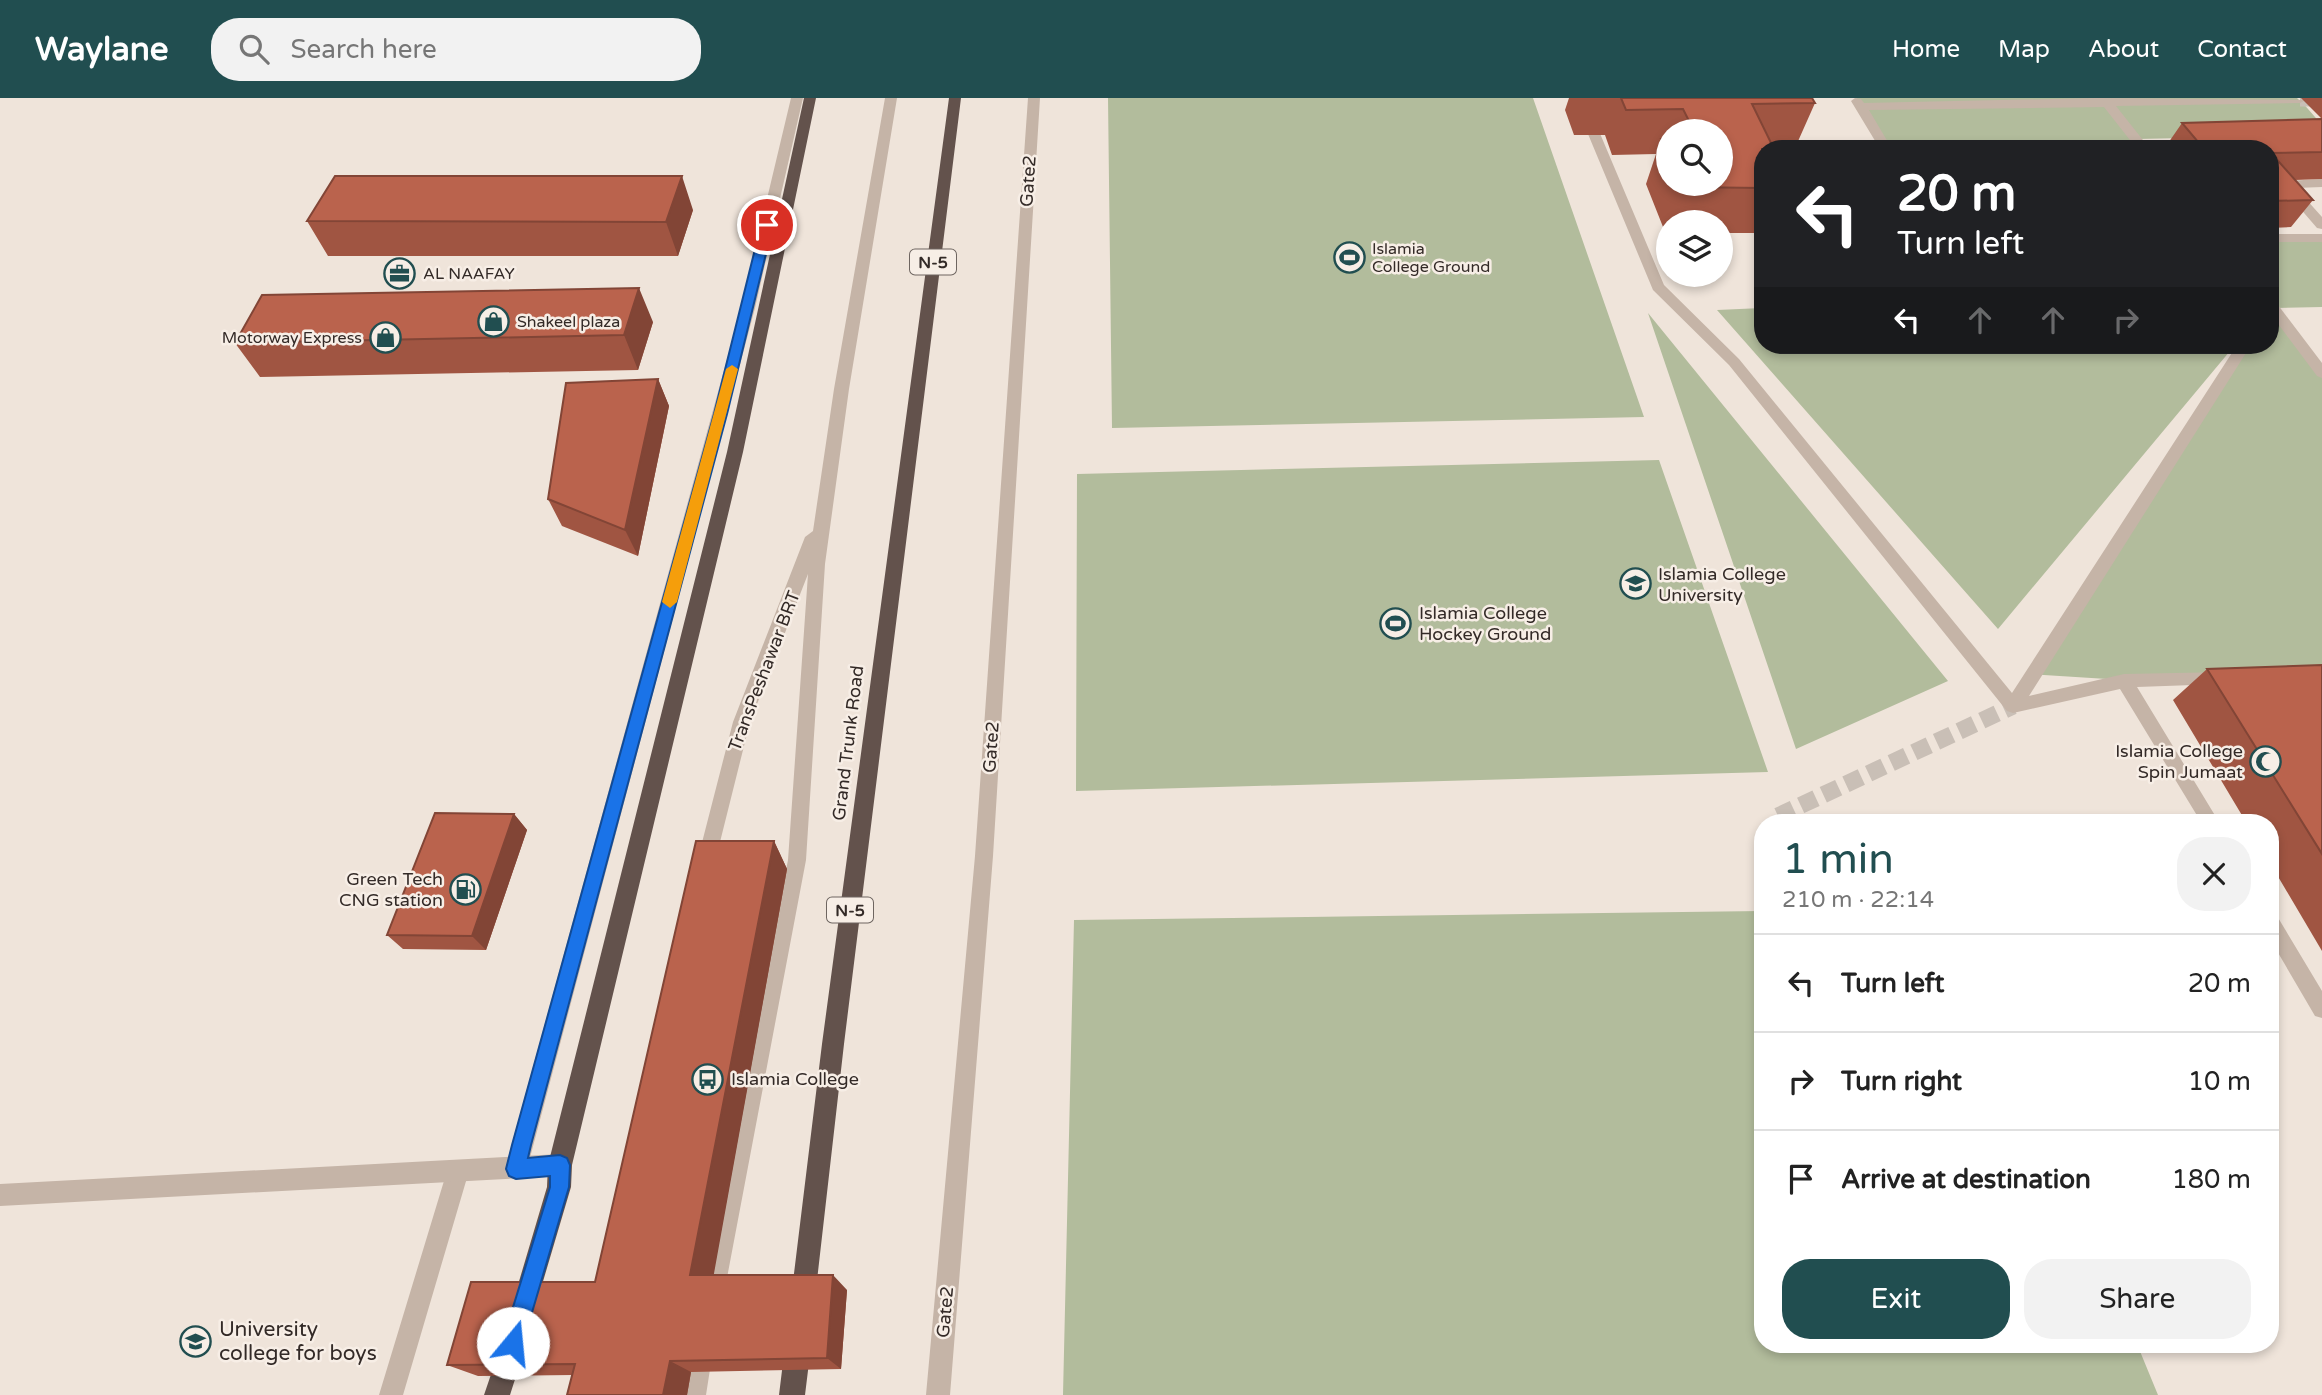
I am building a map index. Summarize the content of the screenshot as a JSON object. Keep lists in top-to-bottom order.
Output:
{
  "streets": {
    "highway": ["N-5", "Grand Trunk Road"],
    "street": ["Gate2", "TransPeshawar BRT"]
  },
  "places": {
    "sports": ["Islamia College Ground", "Islamia College Hockey Ground"],
    "office": ["AL NAAFAY"],
    "shop": ["Shakeel plaza", "Motorway Express"],
    "school or university": ["Islamia College University", "University college for boys"],
    "mosque": ["Islamia College Spin Jumaat"],
    "fuel station": ["Green Tech CNG station"],
    "bus stop": ["Islamia College"]
  },
  "page": {
    "header": "Waylane",
    "search": "Search here",
    "nav": [
      "Home",
      "Map",
      "About",
      "Contact"
    ],
    "turn": ["20 m", "Turn left"],
    "heading": ["1 min", "210 m · 22:14"],
    "list": [
      {
        "name": "Turn left",
        "value": "20 m"
      },
      {
        "name": "Turn right",
        "value": "10 m"
      },
      {
        "name": "Arrive at destination",
        "value": "180 m"
      }
    ],
    "buttons": ["Exit", "Share"]
  }
}
